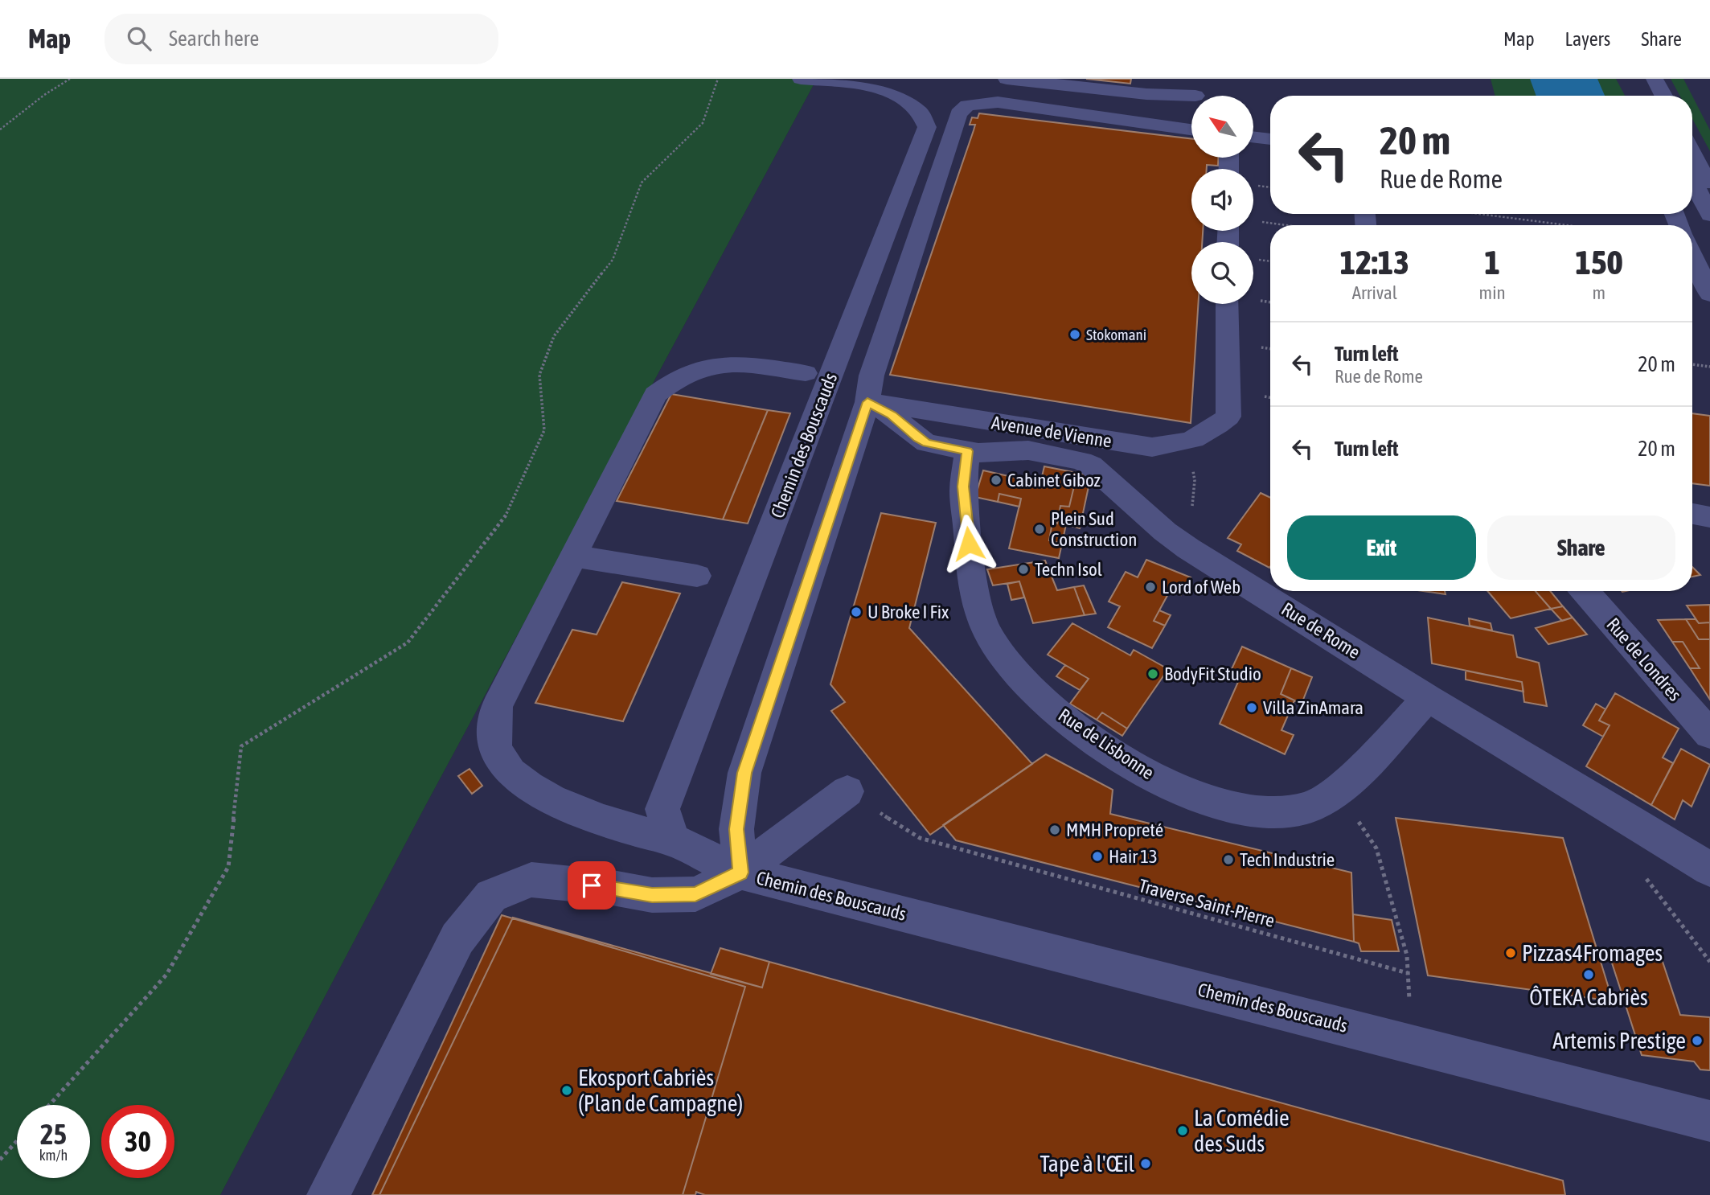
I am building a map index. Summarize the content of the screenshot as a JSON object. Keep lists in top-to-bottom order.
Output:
{
  "streets": {
    "street": [
      "Avenue de Vienne",
      "Chemin des Bouscauds",
      "Rue de Rome",
      "Rue de Londres",
      "Rue de Lisbonne"
    ],
    "path": ["Traverse Saint-Pierre"]
  },
  "crossings": [
    ["Avenue de Vienne", "Rue de Rome"],
    ["Rue de Rome", "Rue de Lisbonne"]
  ],
  "places": [
    "Stokomani",
    "Cabinet Giboz",
    "Plein Sud Construction",
    "Techn Isol",
    "Lord of Web",
    "U Broke I Fix",
    "BodyFit Studio",
    "Villa ZinAmara",
    "MMH Propreté",
    "Hair 13",
    "Tech Industrie",
    "Pizzas4Fromages",
    "ÔTEKA Cabriès",
    "Artemis Prestige",
    "Ekosport Cabriès (Plan de Campagne)",
    "La Comédie des Suds",
    "Tape à l'Œil"
  ],
  "north": "top left",
  "page": {
    "header": "Map",
    "search": "Search here",
    "nav": ["Map", "Layers", "Share"],
    "turn": ["20 m", "Rue de Rome"],
    "eta": [
      "12:13",
      "Arrival",
      "1",
      "min",
      "150",
      "m"
    ],
    "list": [
      {
        "name": "Turn left",
        "note": "Rue de Rome",
        "value": "20 m"
      },
      {
        "name": "Turn left",
        "value": "20 m"
      }
    ],
    "buttons": ["Exit", "Share"],
    "speed": "25 km/h",
    "limit": "30"
  }
}
